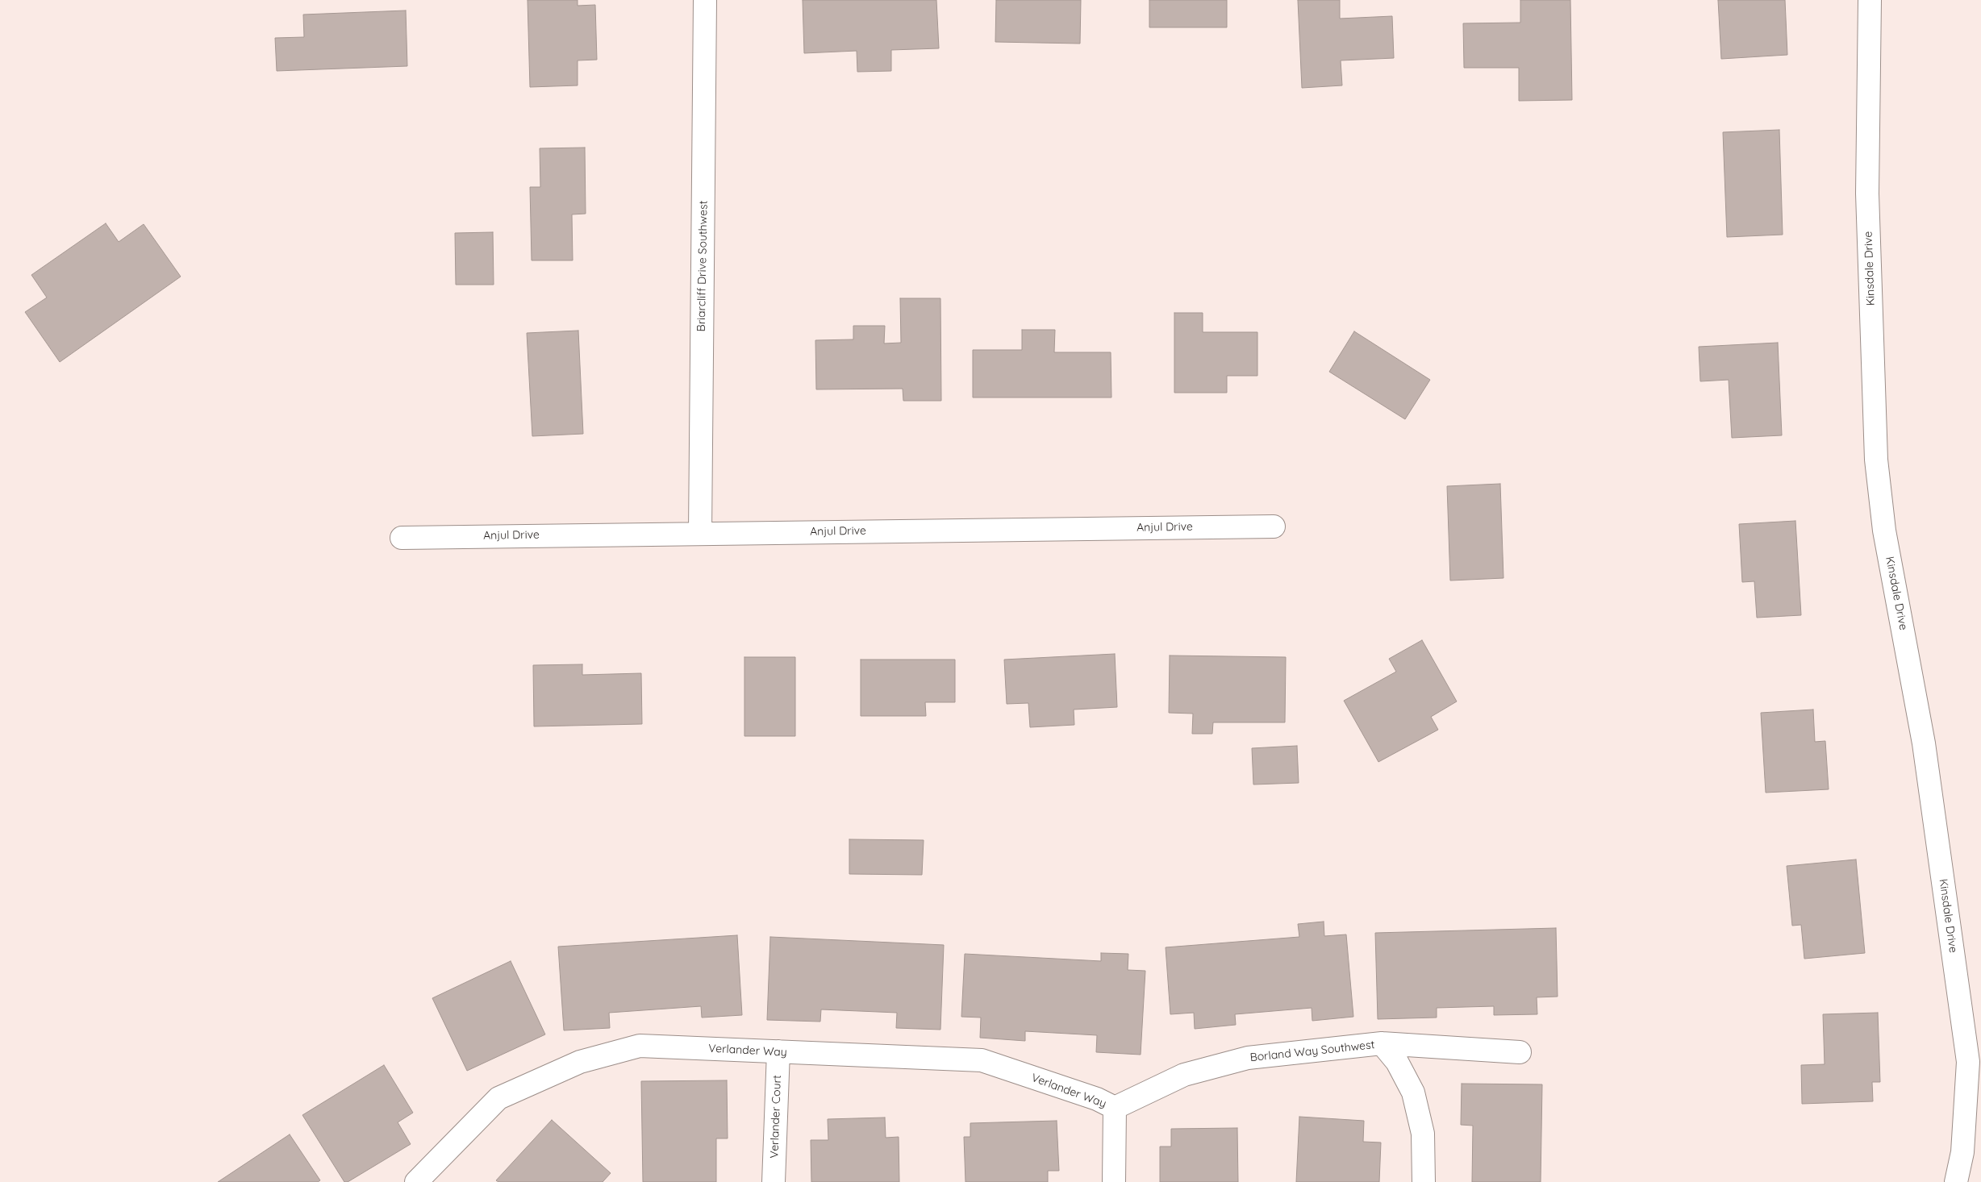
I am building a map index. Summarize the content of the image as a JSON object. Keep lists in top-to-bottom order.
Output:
{
  "streets": {
    "street": [
      "Briarcliff Drive Southwest",
      "Kinsdale Drive",
      "Anjul Drive",
      "Verlander Way",
      "Borland Way Southwest",
      "Verlander Court"
    ]
  },
  "crossings": [
    ["Briarcliff Drive Southwest", "Anjul Drive"],
    ["Verlander Way", "Borland Way Southwest"],
    ["Verlander Way", "Verlander Court"]
  ]
}
